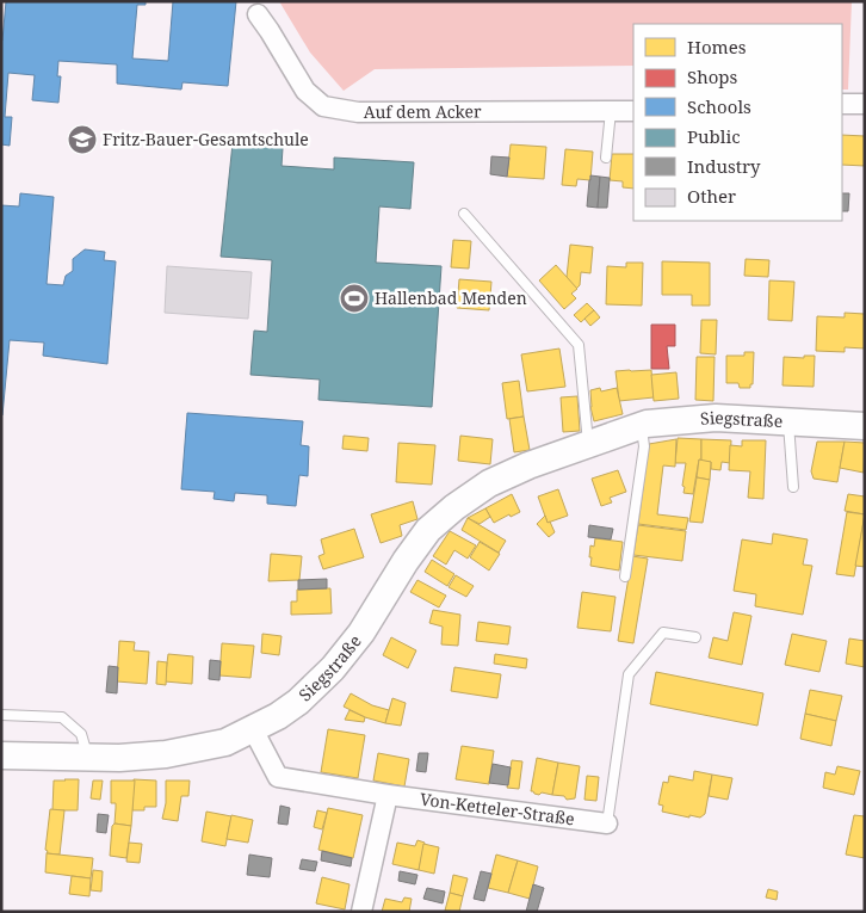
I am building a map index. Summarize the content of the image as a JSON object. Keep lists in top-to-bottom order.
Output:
{
  "streets": {
    "main road": ["Siegstraße"],
    "street": ["Auf dem Acker", "Von-Ketteler-Straße"]
  },
  "crossings": [
    ["Siegstraße", "Von-Ketteler-Straße"]
  ],
  "places": {
    "school or university": ["Fritz-Bauer-Gesamtschule"],
    "sports": ["Hallenbad Menden"]
  },
  "legend": [
    "Homes",
    "Shops",
    "Schools",
    "Public",
    "Industry",
    "Other"
  ]
}
